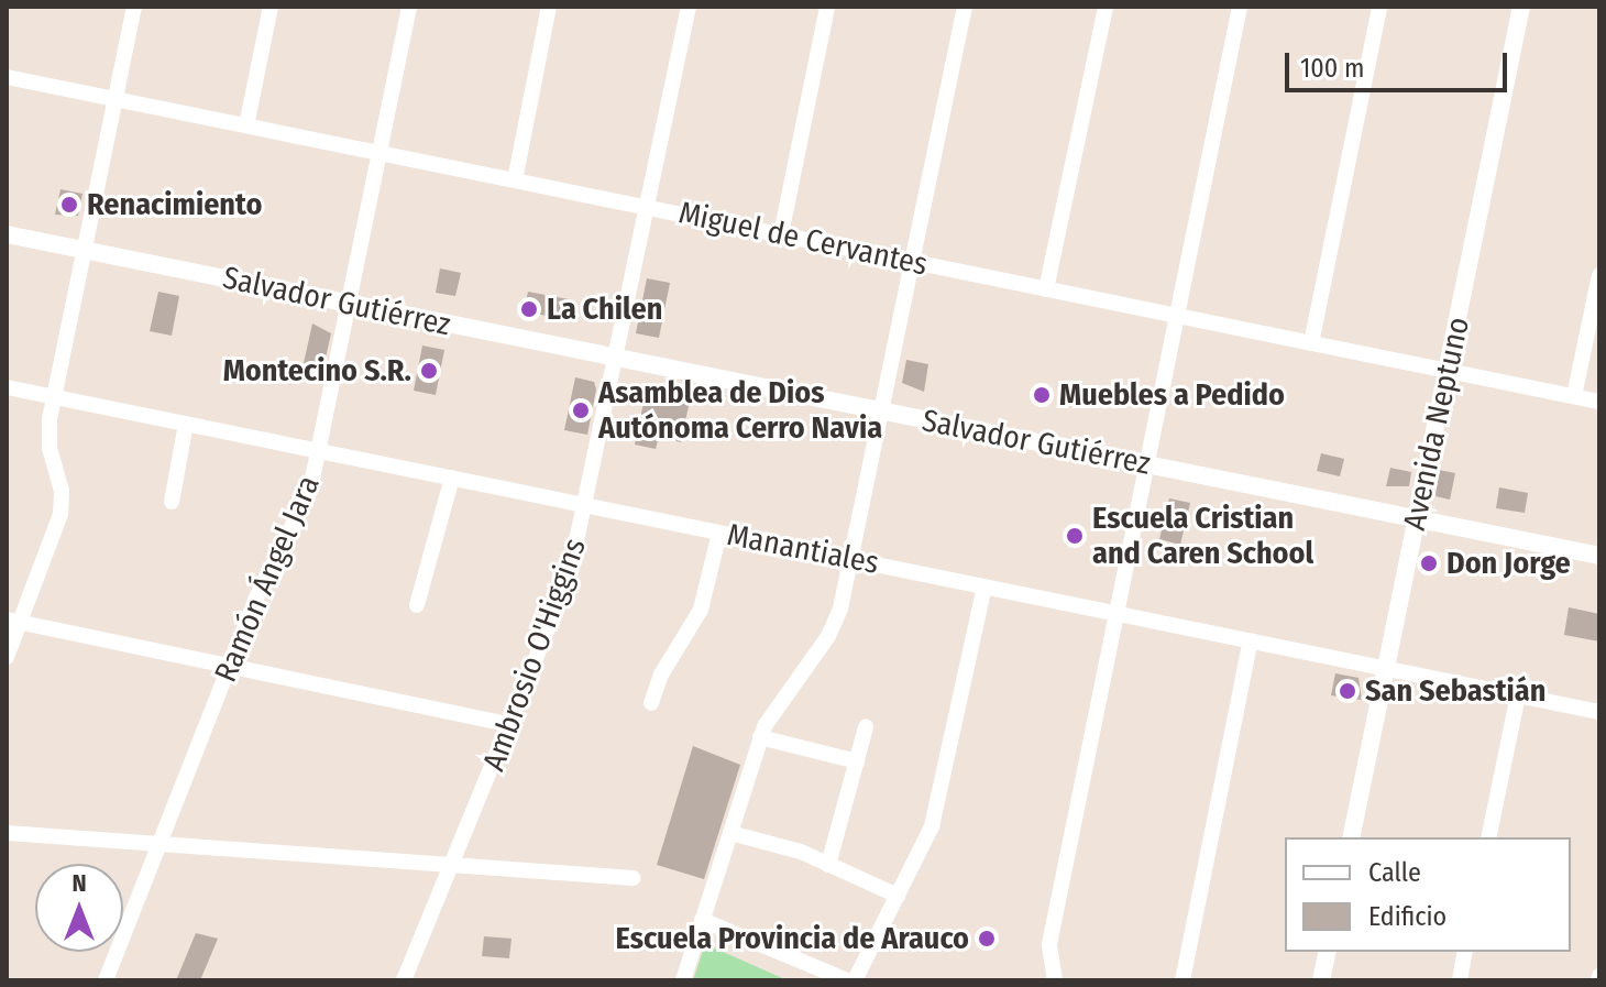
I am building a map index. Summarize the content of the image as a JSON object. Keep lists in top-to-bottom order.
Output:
{
  "streets": {
    "main road": ["Salvador Gutiérrez", "Avenida Neptuno"],
    "street": [
      "Miguel de Cervantes",
      "Manantiales",
      "Ramón Ángel Jara",
      "Ambrosio O'Higgins"
    ]
  },
  "crossings": [
    ["Miguel de Cervantes", "Avenida Neptuno"],
    ["Miguel de Cervantes", "Ramón Ángel Jara"],
    ["Miguel de Cervantes", "Ambrosio O'Higgins"],
    ["Salvador Gutiérrez", "Avenida Neptuno"],
    ["Salvador Gutiérrez", "Ramón Ángel Jara"],
    ["Salvador Gutiérrez", "Ambrosio O'Higgins"],
    ["Avenida Neptuno", "Manantiales"],
    ["Manantiales", "Ramón Ángel Jara"],
    ["Manantiales", "Ambrosio O'Higgins"]
  ],
  "places": [
    "Renacimiento",
    "La Chilen",
    "Montecino S.R.",
    "Muebles a Pedido",
    "Asamblea de Dios Autónoma Cerro Navia",
    "Escuela Cristian and Caren School",
    "Don Jorge",
    "San Sebastián",
    "Escuela Provincia de Arauco"
  ],
  "legend": ["Calle", "Edificio"],
  "scale_bar": "100 m",
  "north": "top"
}
